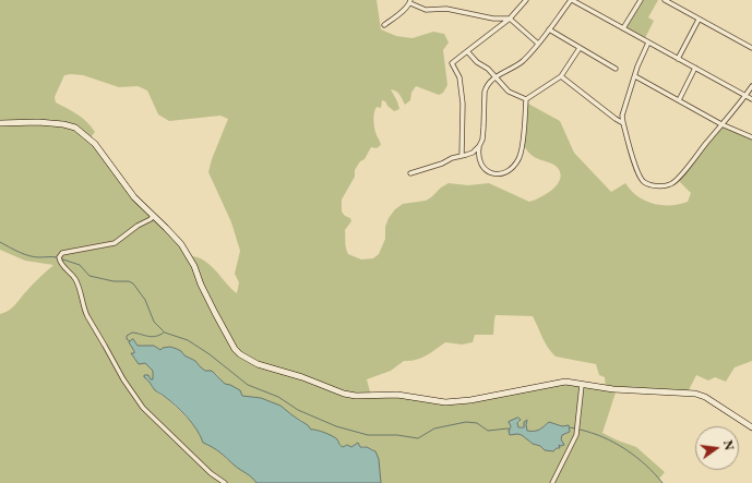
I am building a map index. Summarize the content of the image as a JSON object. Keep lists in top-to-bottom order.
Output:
{
  "north": "right"
}
